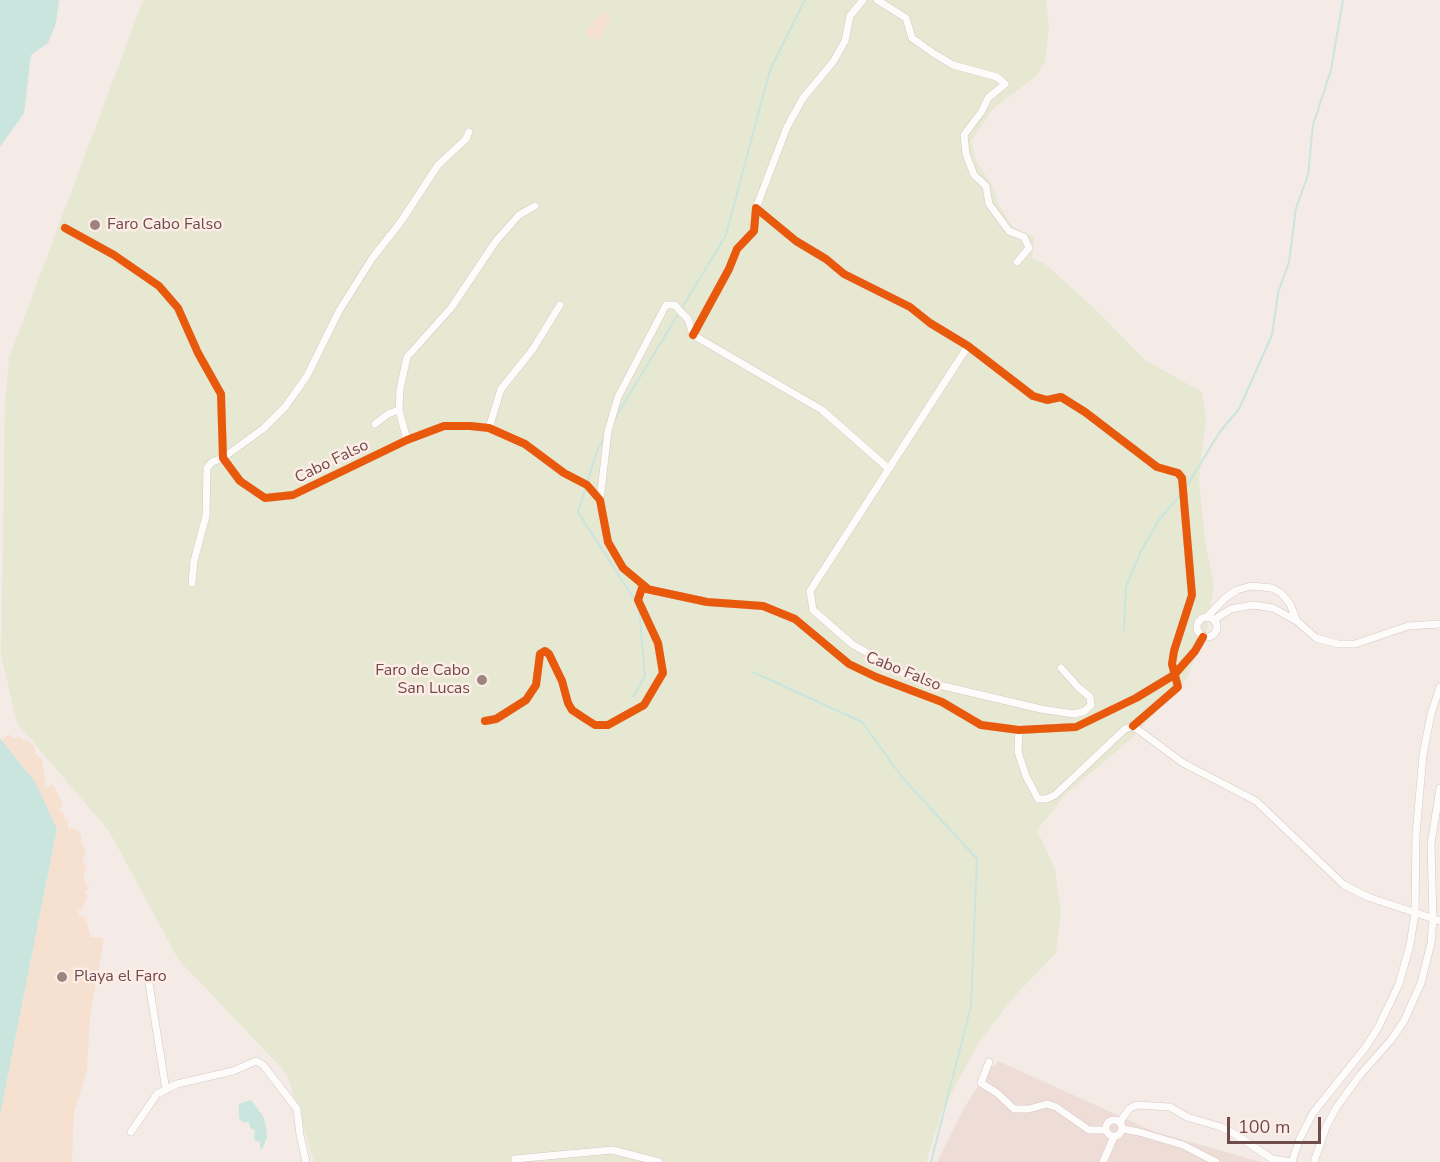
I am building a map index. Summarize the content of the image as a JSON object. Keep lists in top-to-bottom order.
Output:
{
  "streets": {
    "street": ["Cabo Falso"]
  },
  "places": ["Faro Cabo Falso", "Faro de Cabo San Lucas", "Playa el Faro"],
  "scale_bar": "100 m"
}
